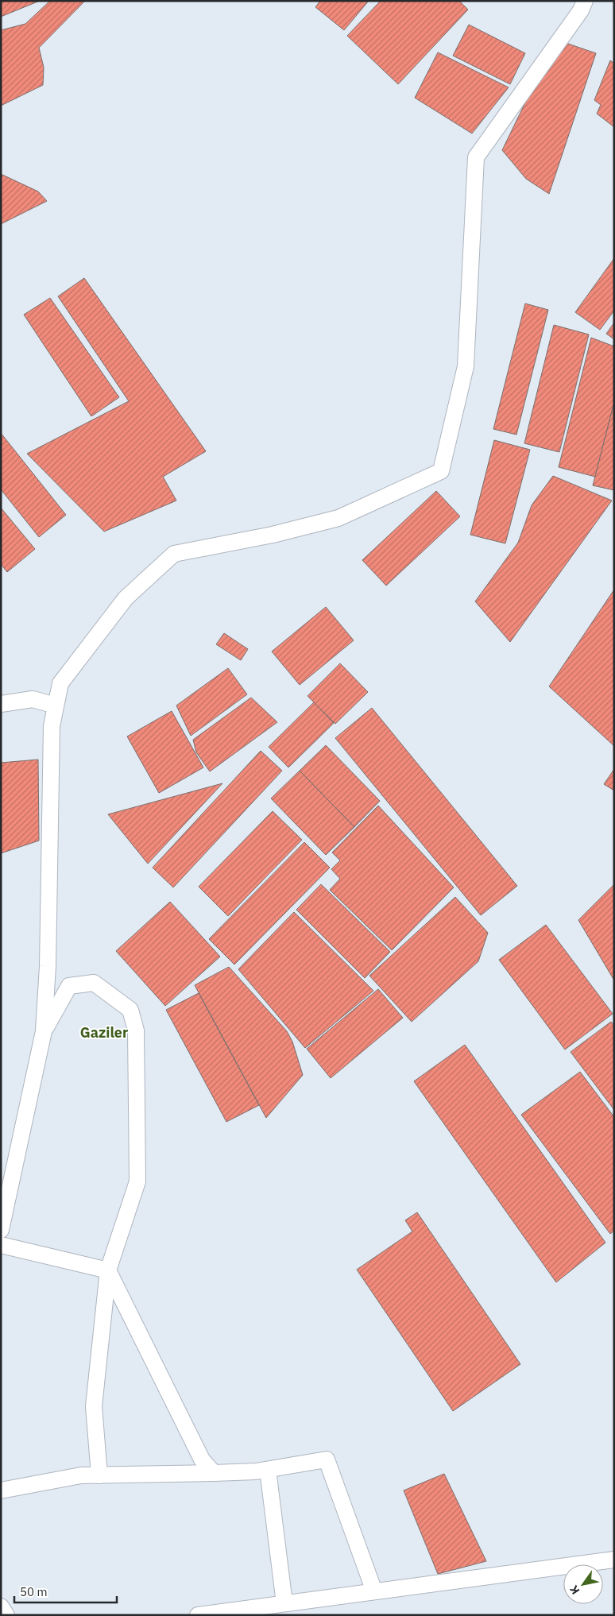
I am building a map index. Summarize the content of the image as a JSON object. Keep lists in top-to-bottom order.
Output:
{
  "districts": ["Gaziler"],
  "scale_bar": "50 m",
  "north": "bottom left"
}
